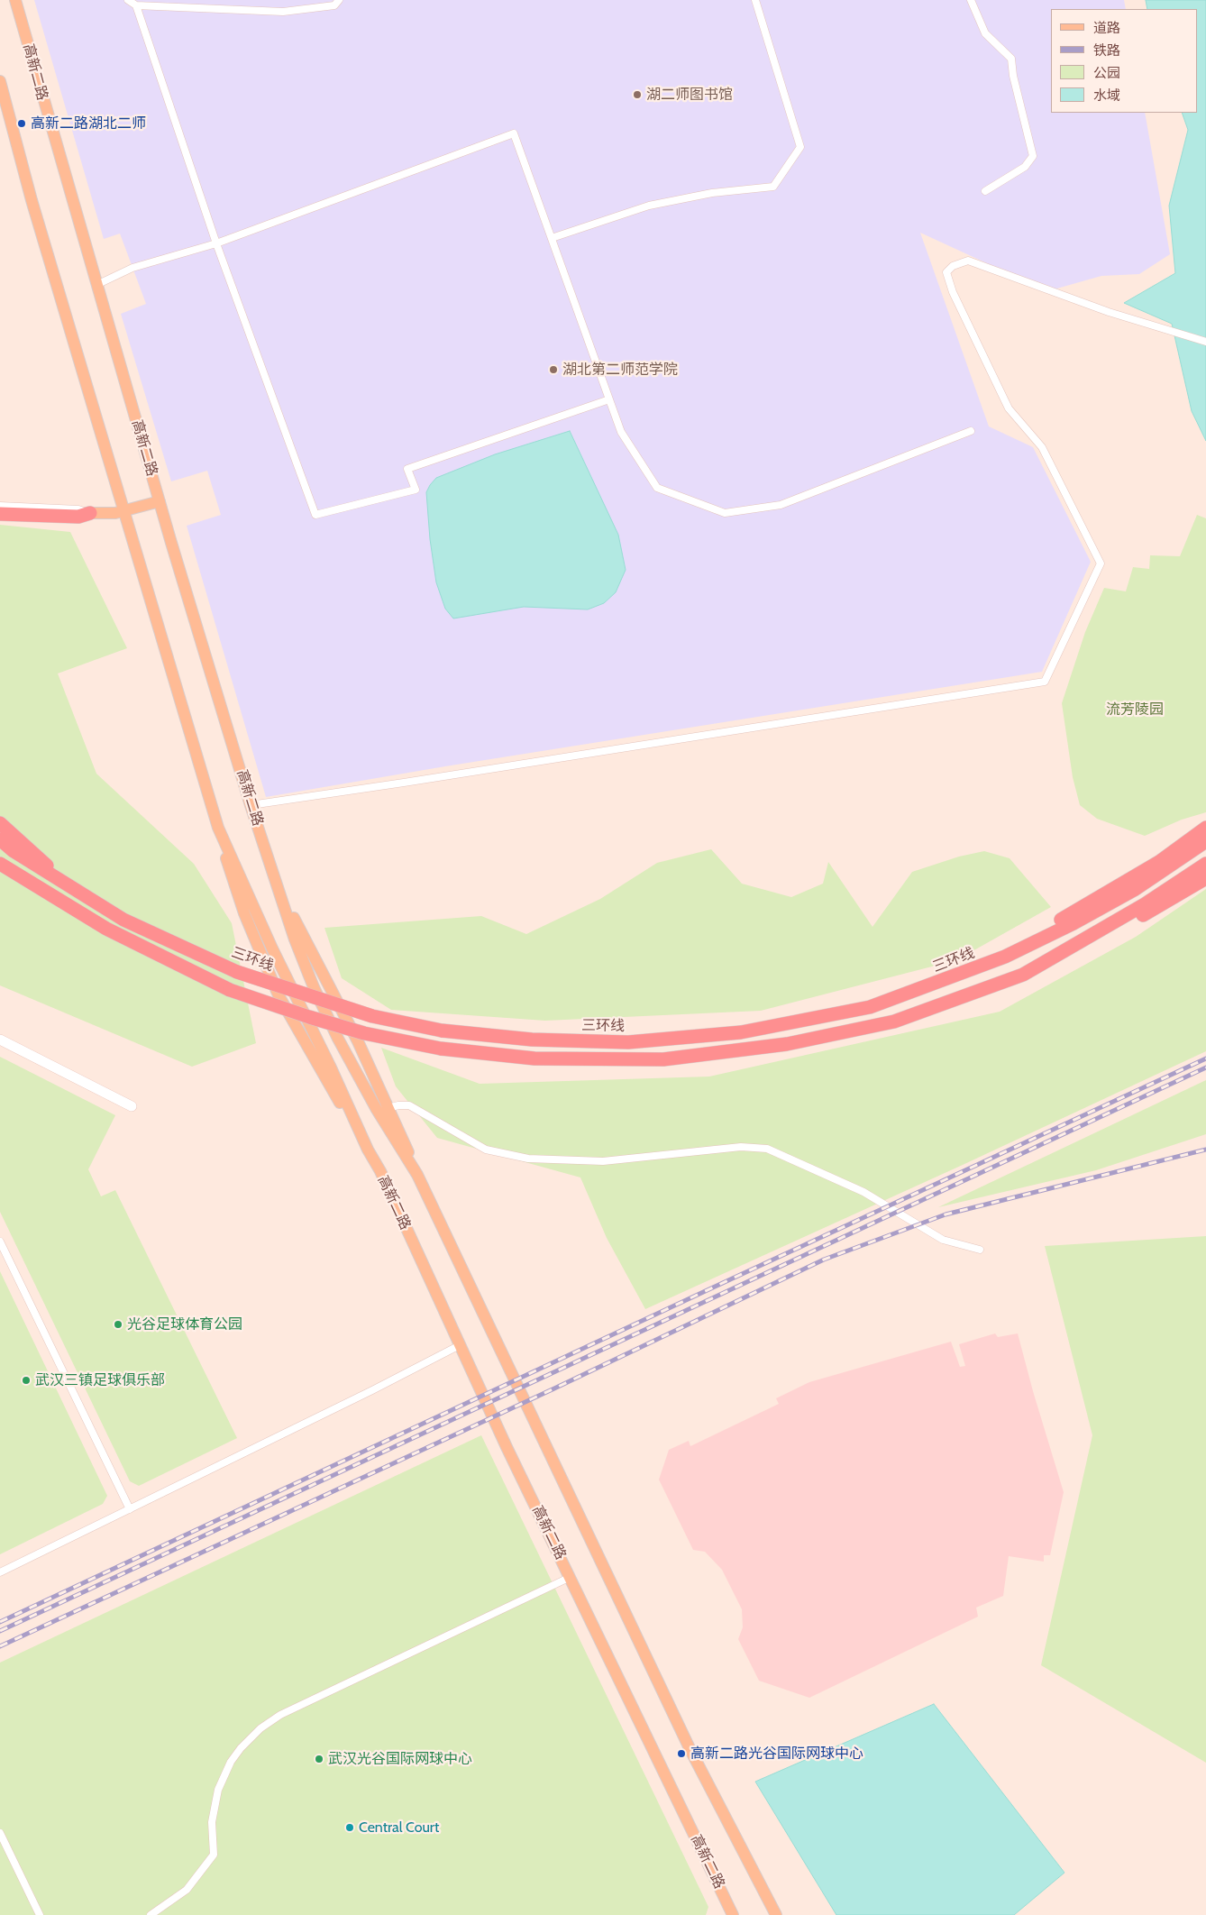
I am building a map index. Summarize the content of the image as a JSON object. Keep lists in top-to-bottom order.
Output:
{
  "streets": {
    "highway": ["三环线"],
    "main road": ["高新二路"]
  },
  "parks": ["流芳陵园"],
  "places": [
    "湖二师图书馆",
    "高新二路湖北二师",
    "湖北第二师范学院",
    "光谷足球体育公园",
    "武汉三镇足球俱乐部",
    "高新二路光谷国际网球中心",
    "武汉光谷国际网球中心",
    "Central Court"
  ],
  "legend": [
    "道路",
    "铁路",
    "公园",
    "水域"
  ]
}
